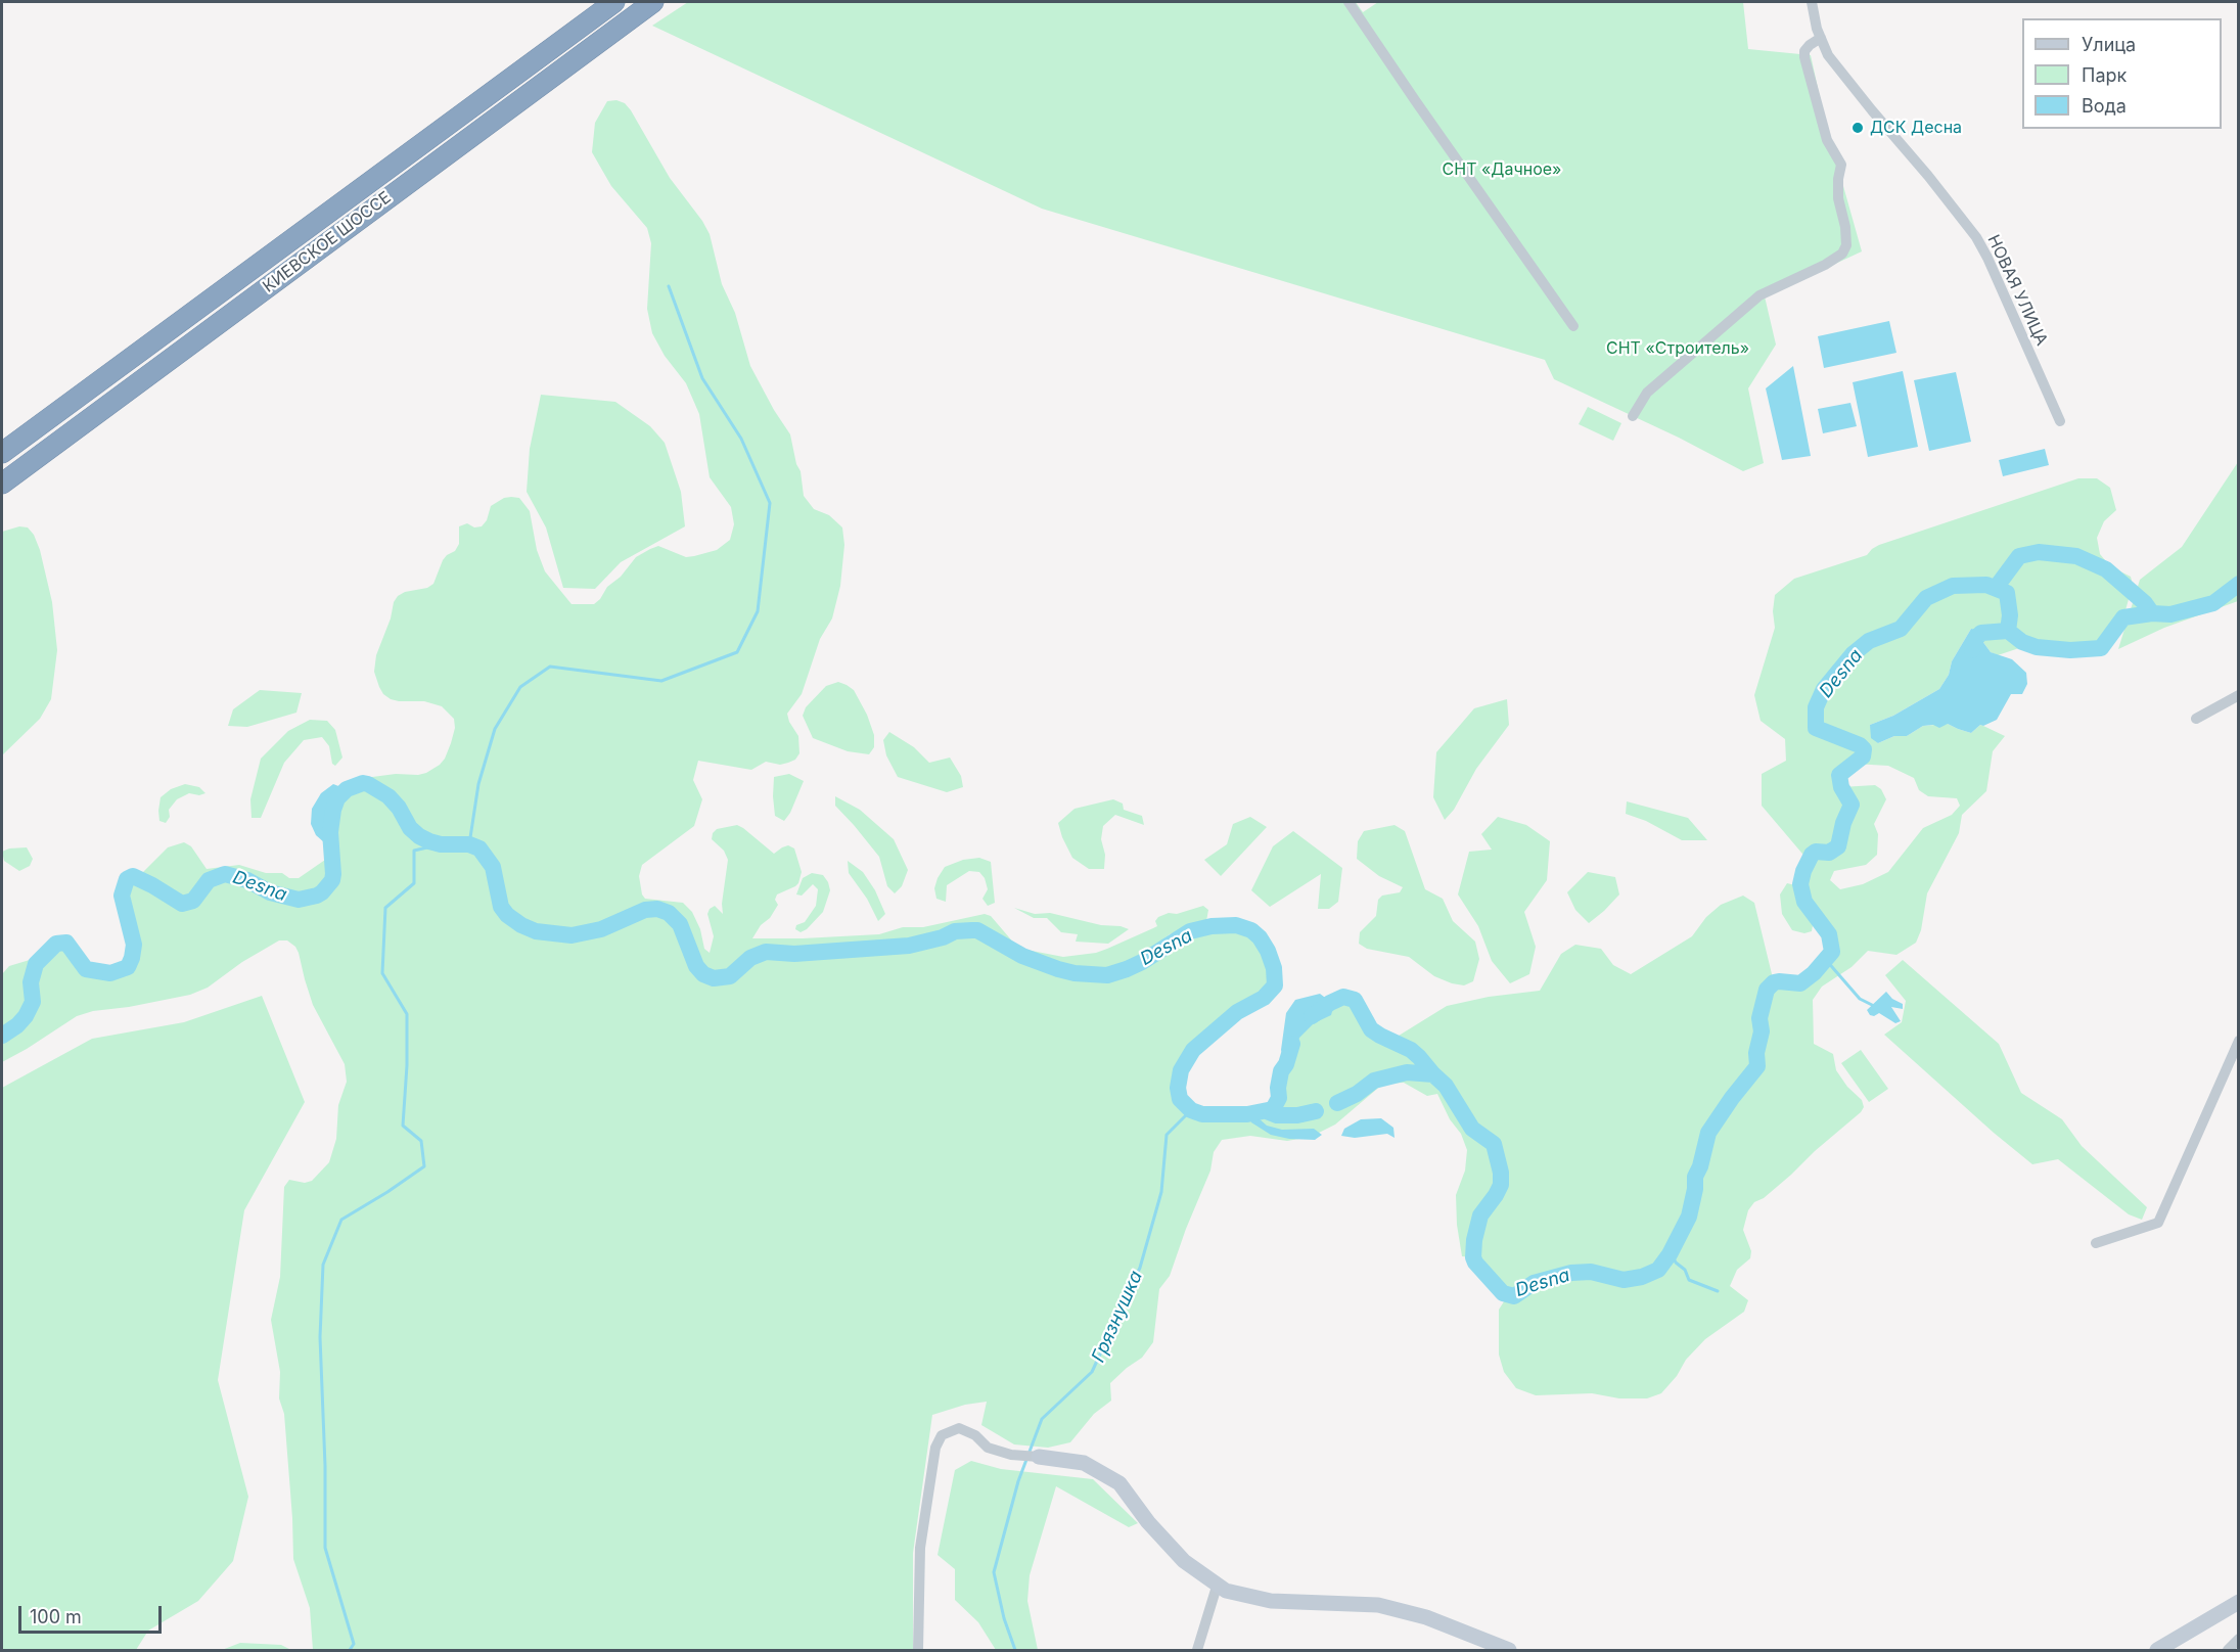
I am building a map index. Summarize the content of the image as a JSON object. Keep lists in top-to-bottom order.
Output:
{
  "streets": {
    "highway": ["КИЕВСКОЕ ШОССЕ"],
    "street": ["НОВАЯ УЛИЦА"]
  },
  "water": ["Desna", "Грязнушка"],
  "parks": ["СНТ «Дачное»", "СНТ «Строитель»"],
  "places": ["ДСК Десна"],
  "legend": ["Улица", "Парк", "Вода"],
  "scale_bar": "100 m"
}
